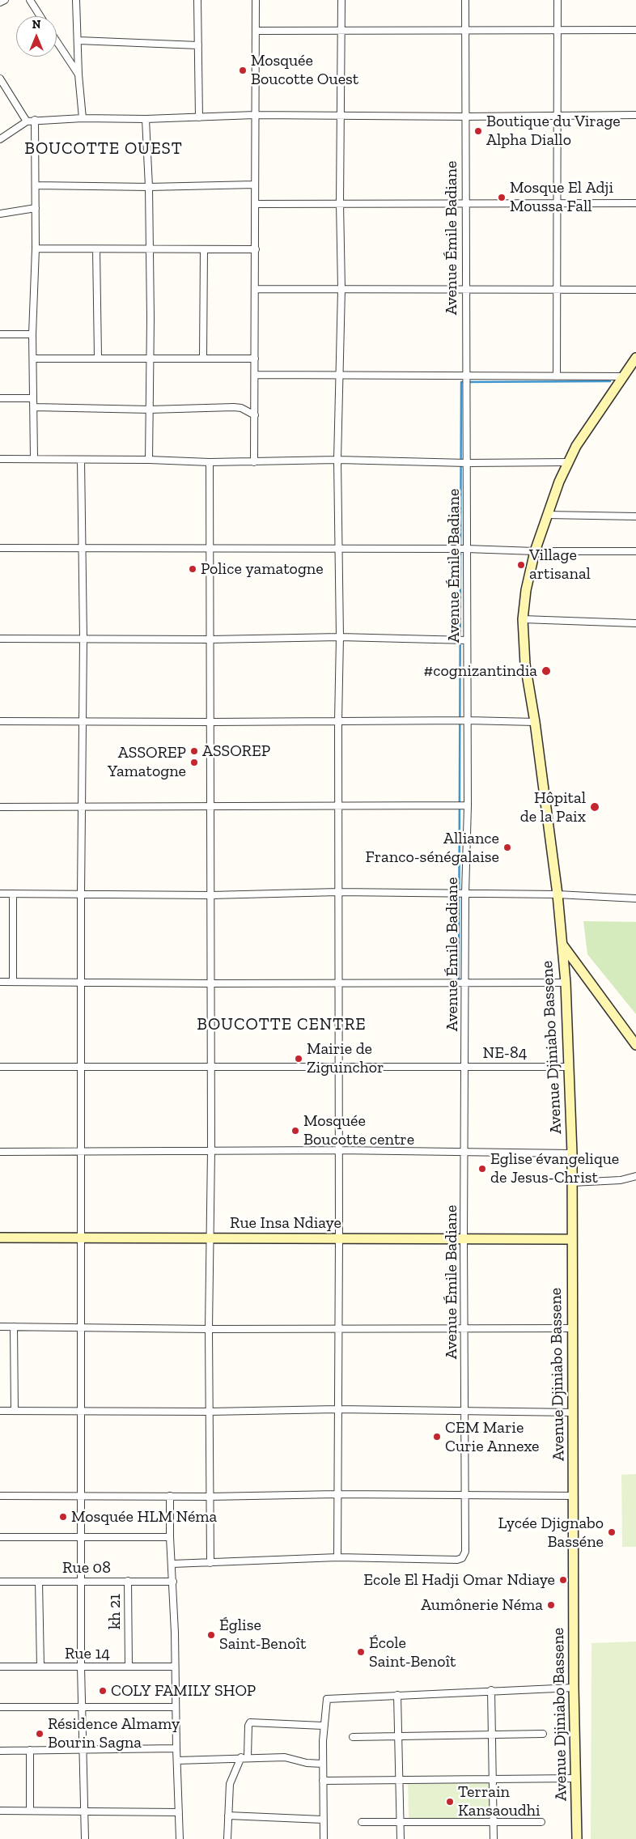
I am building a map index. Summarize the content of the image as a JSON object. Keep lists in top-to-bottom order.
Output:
{
  "streets": {
    "main road": ["Avenue Djiniabo Bassene", "Rue Insa Ndiaye"],
    "street": [
      "Avenue Émile Badiane",
      "NE-84",
      "Rue 08",
      "kh 21",
      "Rue 14"
    ]
  },
  "crossings": [
    ["Avenue Émile Badiane", "NE-84"],
    ["Avenue Émile Badiane", "Rue Insa Ndiaye"],
    ["Avenue Djiniabo Bassene", "NE-84"],
    ["Avenue Djiniabo Bassene", "Rue Insa Ndiaye"],
    ["Rue 08", "kh 21"],
    ["kh 21", "Rue 14"]
  ],
  "districts": ["BOUCOTTE OUEST", "BOUCOTTE CENTRE"],
  "places": [
    "Mosquée Boucotte Ouest",
    "Boutique du Virage Alpha Diallo",
    "Mosque El Adji Moussa Fall",
    "Village artisanal",
    "Police yamatogne",
    "#cognizantindia",
    "ASSOREP",
    "ASSOREP Yamatogne",
    "Hôpital de la Paix",
    "Alliance Franco-sénégalaise",
    "Mairie de Ziguinchor",
    "Mosquée Boucotte centre",
    "Eglise évangelique de Jesus-Christ",
    "CEM Marie Curie Annexe",
    "Mosquée HLM Néma",
    "Lycée Djignabo Basséne",
    "Ecole El Hadji Omar Ndiaye",
    "Aumônerie Néma",
    "Église Saint-Benoît",
    "École Saint-Benoît",
    "COLY FAMILY SHOP",
    "Résidence Almamy Bourin Sagna",
    "Terrain Kansaoudhi"
  ],
  "north": "top"
}
